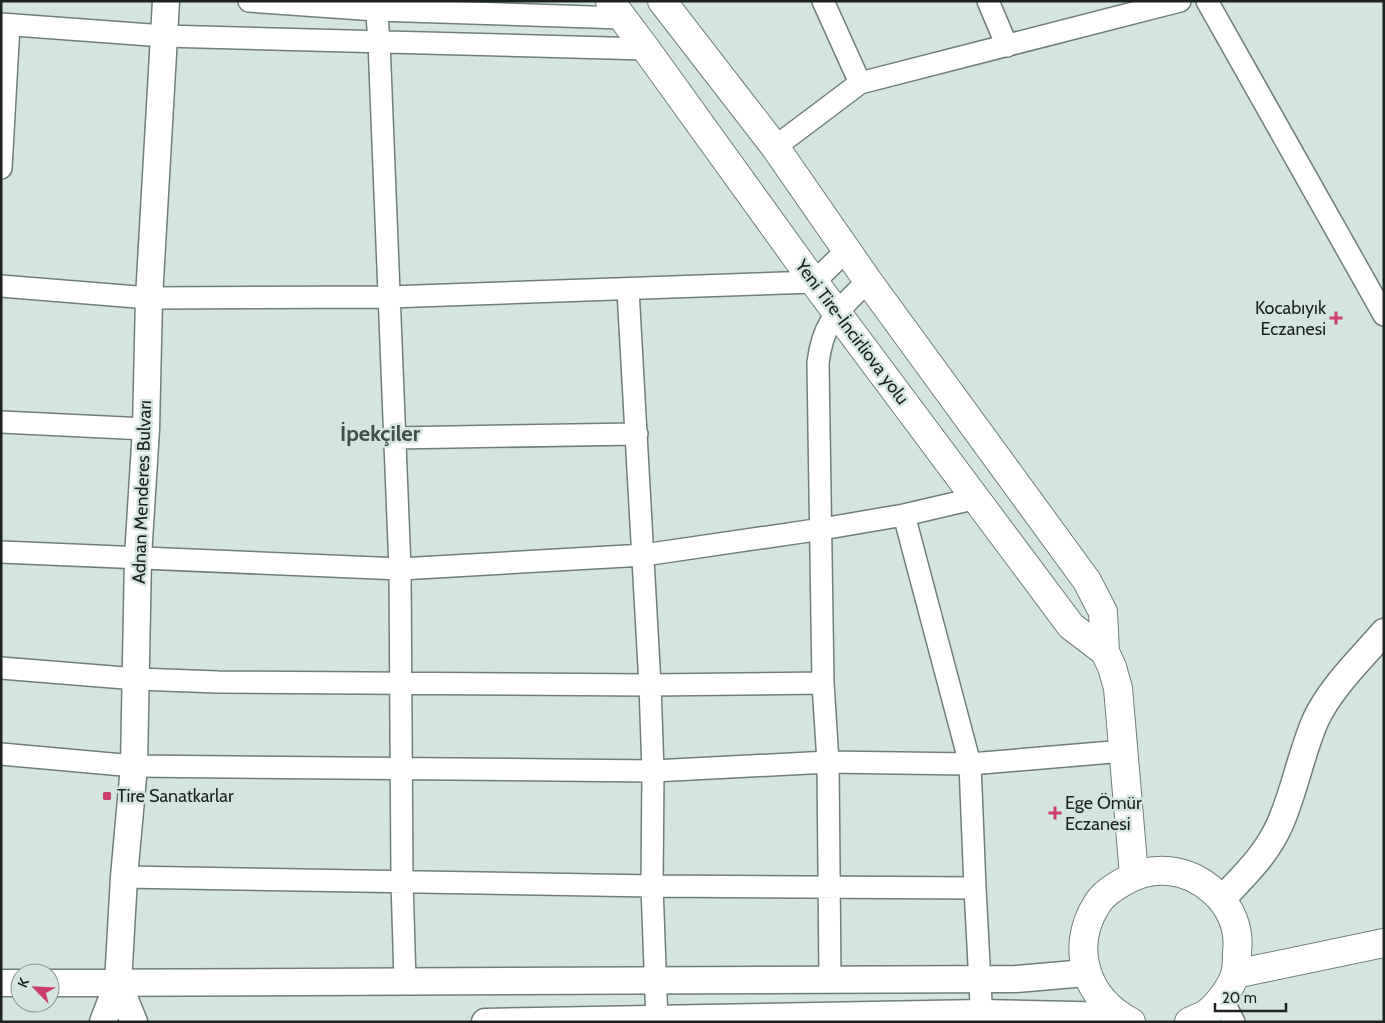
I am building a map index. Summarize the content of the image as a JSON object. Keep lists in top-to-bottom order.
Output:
{
  "streets": {
    "main road": ["Yeni Tire-İncirliova yolu"],
    "street": ["Adnan Menderes Bulvarı"]
  },
  "districts": ["İpekçiler"],
  "places": {
    "health": ["Kocabıyık Eczanesi", "Ege Ömür Eczanesi"],
    "transit": ["Tire Sanatkarlar"]
  },
  "scale_bar": "20 m",
  "north": "top left"
}
